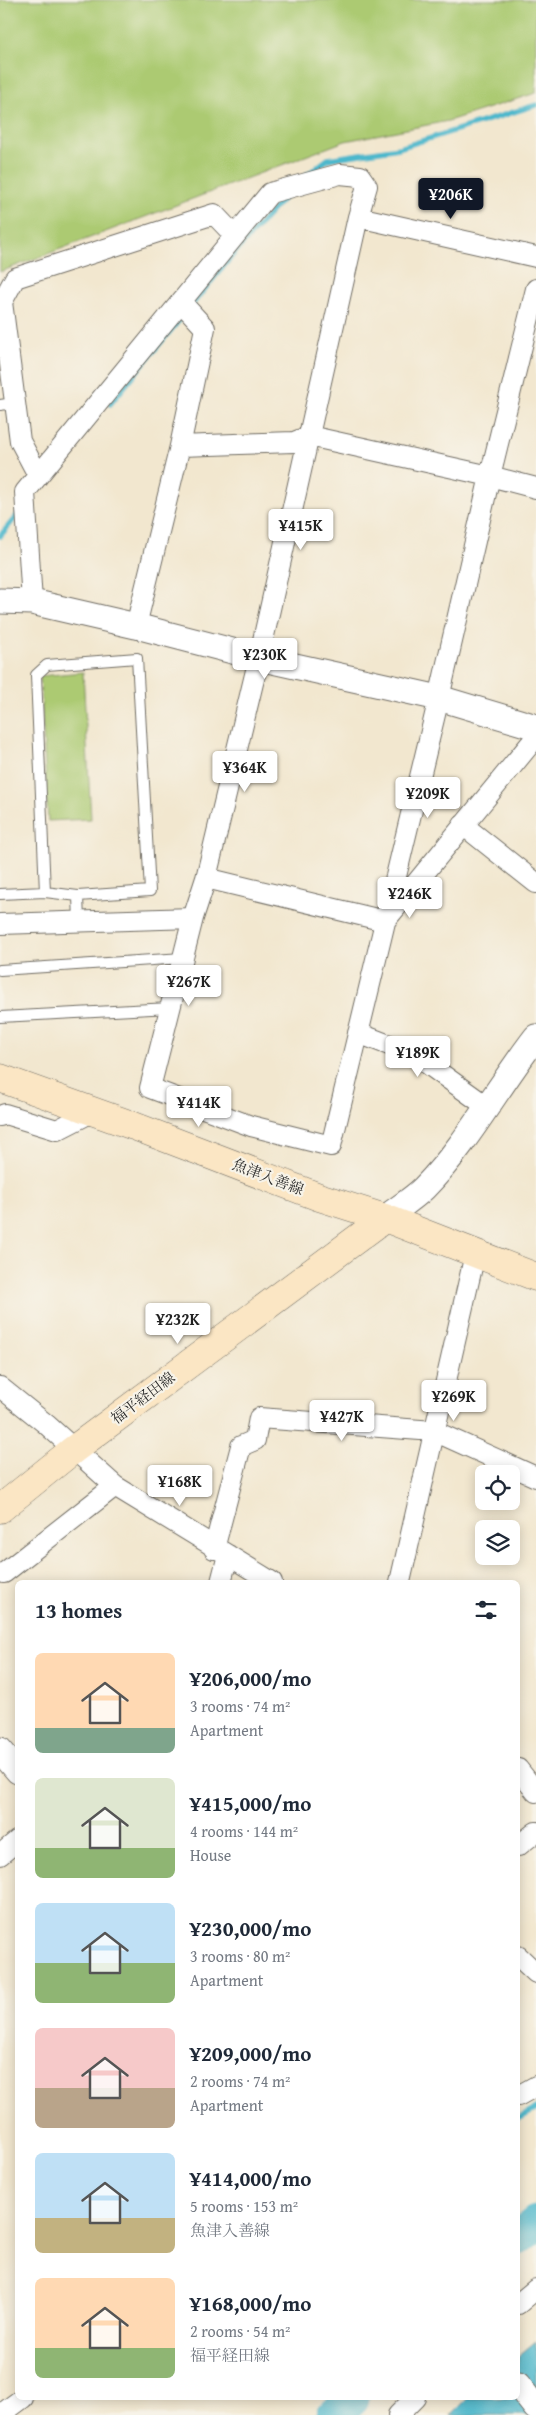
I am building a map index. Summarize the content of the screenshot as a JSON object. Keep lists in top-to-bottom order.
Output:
{
  "streets": {
    "main road": ["魚津入善線", "福平経田線"]
  },
  "crossings": [
    ["魚津入善線", "福平経田線"]
  ],
  "page": {
    "price": [
      "¥206K",
      "¥415K",
      "¥230K",
      "¥364K",
      "¥209K",
      "¥246K",
      "¥267K",
      "¥189K",
      "¥414K",
      "¥232K",
      "¥269K",
      "¥427K",
      "¥168K"
    ],
    "heading": "13 homes",
    "list": [
      {
        "name": "¥206,000/mo",
        "note": "3 rooms · 74 m² · Apartment"
      },
      {
        "name": "¥415,000/mo",
        "note": "4 rooms · 144 m² · House"
      },
      {
        "name": "¥230,000/mo",
        "note": "3 rooms · 80 m² · Apartment"
      },
      {
        "name": "¥209,000/mo",
        "note": "2 rooms · 74 m² · Apartment"
      },
      {
        "name": "¥414,000/mo",
        "note": "5 rooms · 153 m² · 魚津入善線"
      },
      {
        "name": "¥168,000/mo",
        "note": "2 rooms · 54 m² · 福平経田線"
      }
    ]
  }
}
